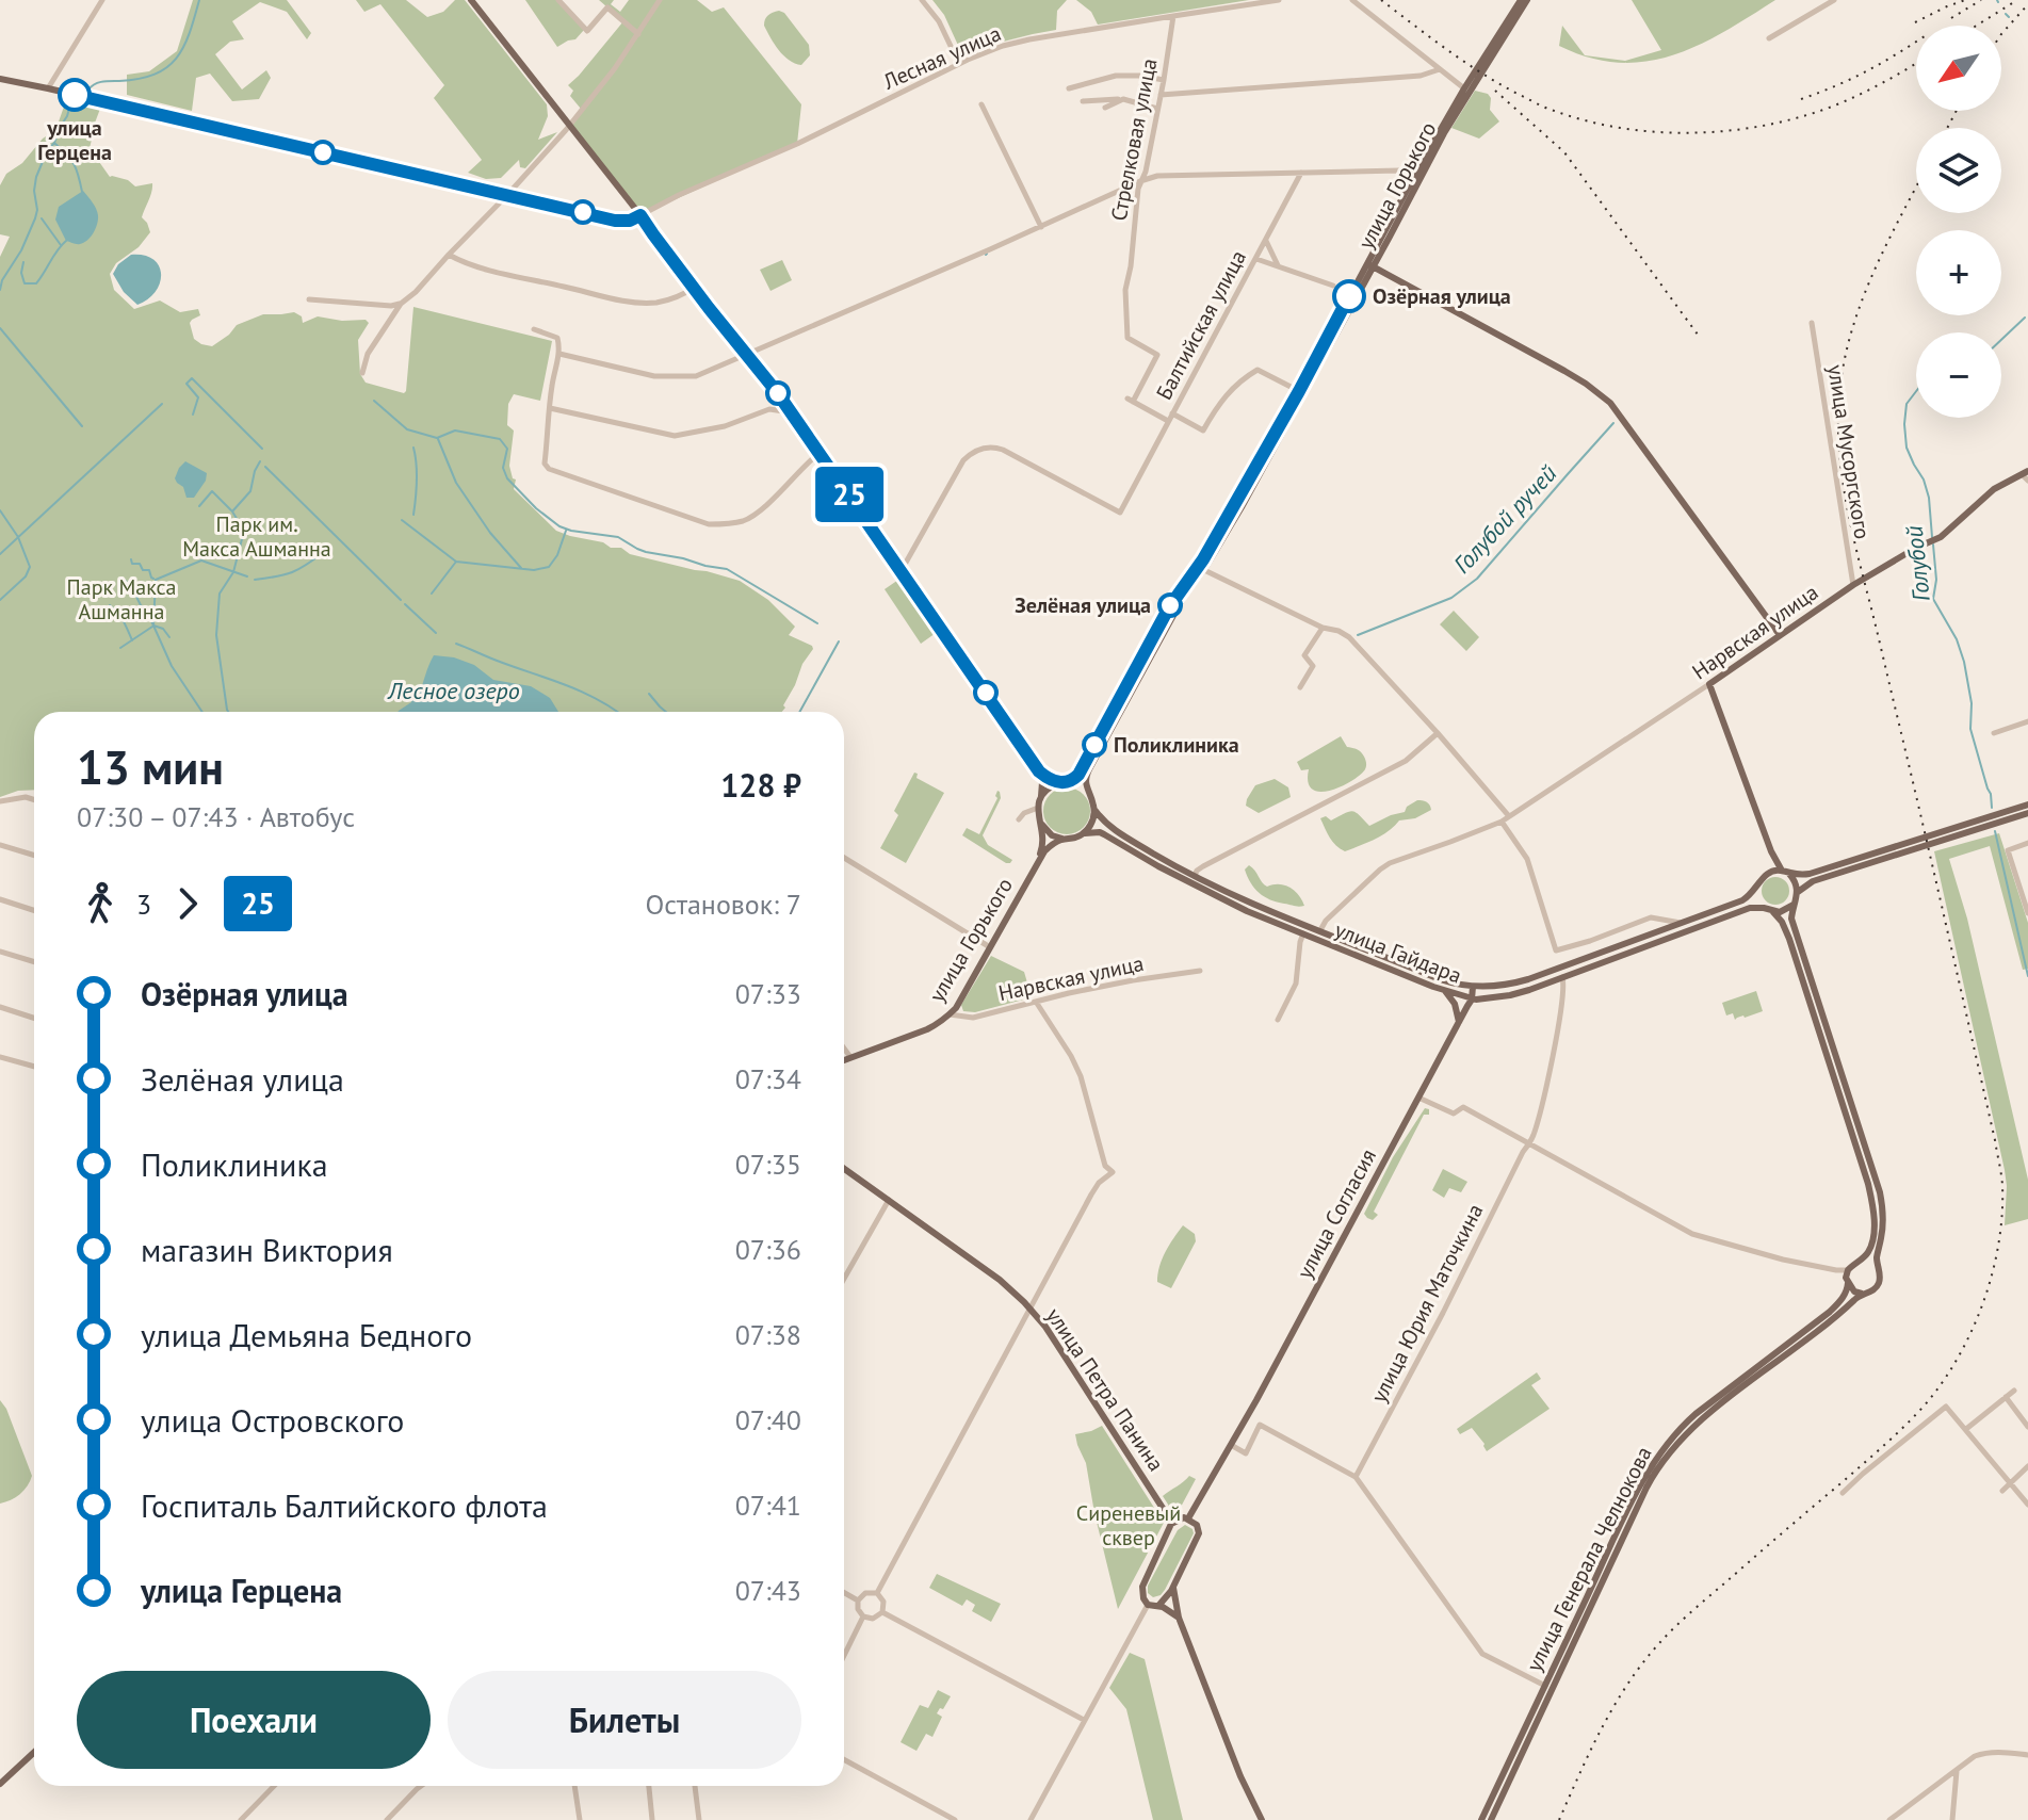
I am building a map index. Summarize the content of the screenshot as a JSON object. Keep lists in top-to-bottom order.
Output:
{
  "streets": {
    "main road": [
      "улица Горького",
      "Нарвская улица",
      "улица Гайдара",
      "улица Согласия",
      "улица Петра Панина",
      "улица Генерала Челнокова"
    ],
    "street": [
      "Лесная улица",
      "Стрелковая улица",
      "Балтийская улица",
      "улица Мусоргского",
      "улица Юрия Маточкина"
    ]
  },
  "crossings": [
    ["Лесная улица", "Стрелковая улица"],
    ["Стрелковая улица", "Балтийская улица"],
    ["улица Горького", "Нарвская улица"],
    ["улица Горького", "улица Гайдара"],
    ["улица Мусоргского", "Нарвская улица"],
    ["Нарвская улица", "улица Гайдара"],
    ["улица Гайдара", "улица Согласия"],
    ["улица Гайдара", "улица Юрия Маточкина"],
    ["улица Гайдара", "улица Генерала Челнокова"]
  ],
  "water": ["Голубой ручей", "Голубой", "Лесное озеро"],
  "parks": ["Парк им. Макса Ашманна", "Парк Макса Ашманна", "Сиреневый сквер"],
  "places": [
    "улица Герцена",
    "Озёрная улица",
    "Зелёная улица",
    "Поликлиника"
  ],
  "lines": ["bus line 25"],
  "north": "bottom left",
  "page": {
    "on_map": "25",
    "map_buttons": ["+", "−"],
    "heading": ["13 мин", "07:30 – 07:43 · Автобус", "128 ₽"],
    "legs": ["3", "25", "Остановок: 7"],
    "list": [
      {
        "name": "Озёрная улица",
        "value": "07:33"
      },
      {
        "name": "Зелёная улица",
        "value": "07:34"
      },
      {
        "name": "Поликлиника",
        "value": "07:35"
      },
      {
        "name": "магазин Виктория",
        "value": "07:36"
      },
      {
        "name": "улица Демьяна Бедного",
        "value": "07:38"
      },
      {
        "name": "улица Островского",
        "value": "07:40"
      },
      {
        "name": "Госпиталь Балтийского флота",
        "value": "07:41"
      },
      {
        "name": "улица Герцена",
        "value": "07:43"
      }
    ],
    "buttons": ["Поехали", "Билеты"]
  }
}
